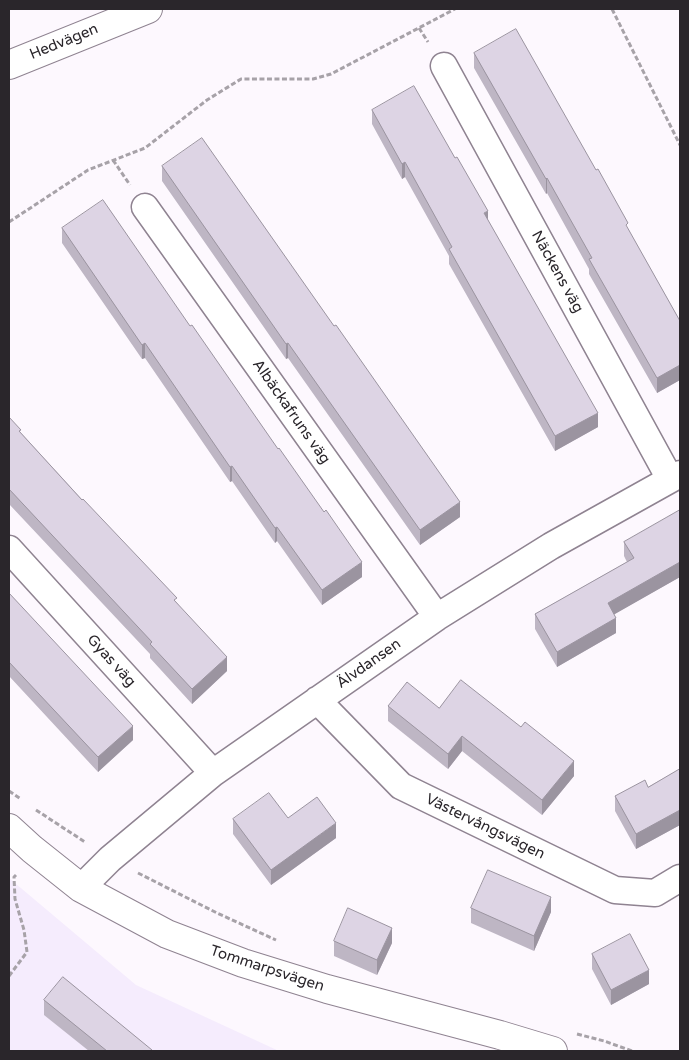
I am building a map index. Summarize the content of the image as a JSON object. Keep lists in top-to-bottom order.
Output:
{
  "streets": {
    "street": [
      "Hedvägen",
      "Näckens väg",
      "Albäckafruns väg",
      "Gyas väg",
      "Älvdansen",
      "Västervångsvägen",
      "Tommarpsvägen"
    ]
  },
  "crossings": [
    ["Näckens väg", "Älvdansen"],
    ["Albäckafruns väg", "Älvdansen"],
    ["Gyas väg", "Älvdansen"],
    ["Älvdansen", "Västervångsvägen"],
    ["Älvdansen", "Tommarpsvägen"]
  ]
}
